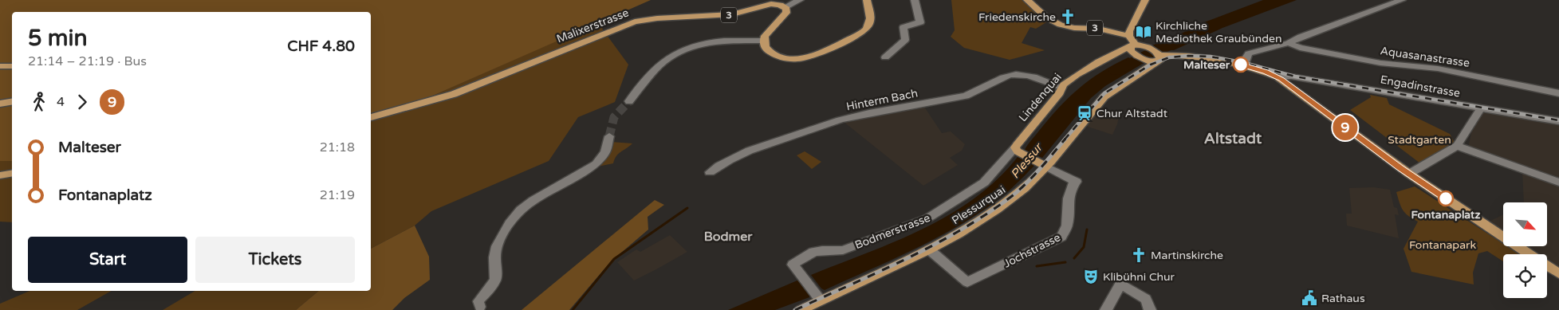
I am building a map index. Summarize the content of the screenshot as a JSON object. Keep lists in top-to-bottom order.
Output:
{
  "streets": {
    "main road": [
      "3",
      "Malixerstrasse",
      "Lindenquai",
      "Plessurquai"
    ],
    "street": [
      "Aquasanastrasse",
      "Engadinstrasse",
      "Hinterm Bach",
      "Bodmerstrasse",
      "Jochstrasse"
    ]
  },
  "crossings": [
    ["Lindenquai", "Hinterm Bach"],
    ["Lindenquai", "Bodmerstrasse"],
    ["Plessurquai", "Bodmerstrasse"],
    ["Plessurquai", "Jochstrasse"]
  ],
  "districts": ["Altstadt", "Bodmer"],
  "water": ["Plessur"],
  "parks": ["Stadtgarten", "Fontanapark"],
  "places": {
    "church": ["Friedenskirche", "Martinskirche"],
    "library": ["Kirchliche Mediothek Graubünden"],
    "other": ["Malteser", "Fontanaplatz"],
    "station": ["Chur Altstadt"],
    "theatre": ["Klibühni Chur"],
    "public building": ["Rathaus"]
  },
  "lines": ["bus line 9"],
  "north": "bottom right",
  "page": {
    "on_map": "9",
    "heading": ["5 min", "21:14 – 21:19 · Bus", "CHF 4.80"],
    "legs": ["4", "9"],
    "list": [
      {
        "name": "Malteser",
        "value": "21:18"
      },
      {
        "name": "Fontanaplatz",
        "value": "21:19"
      }
    ],
    "buttons": ["Start", "Tickets"]
  }
}
